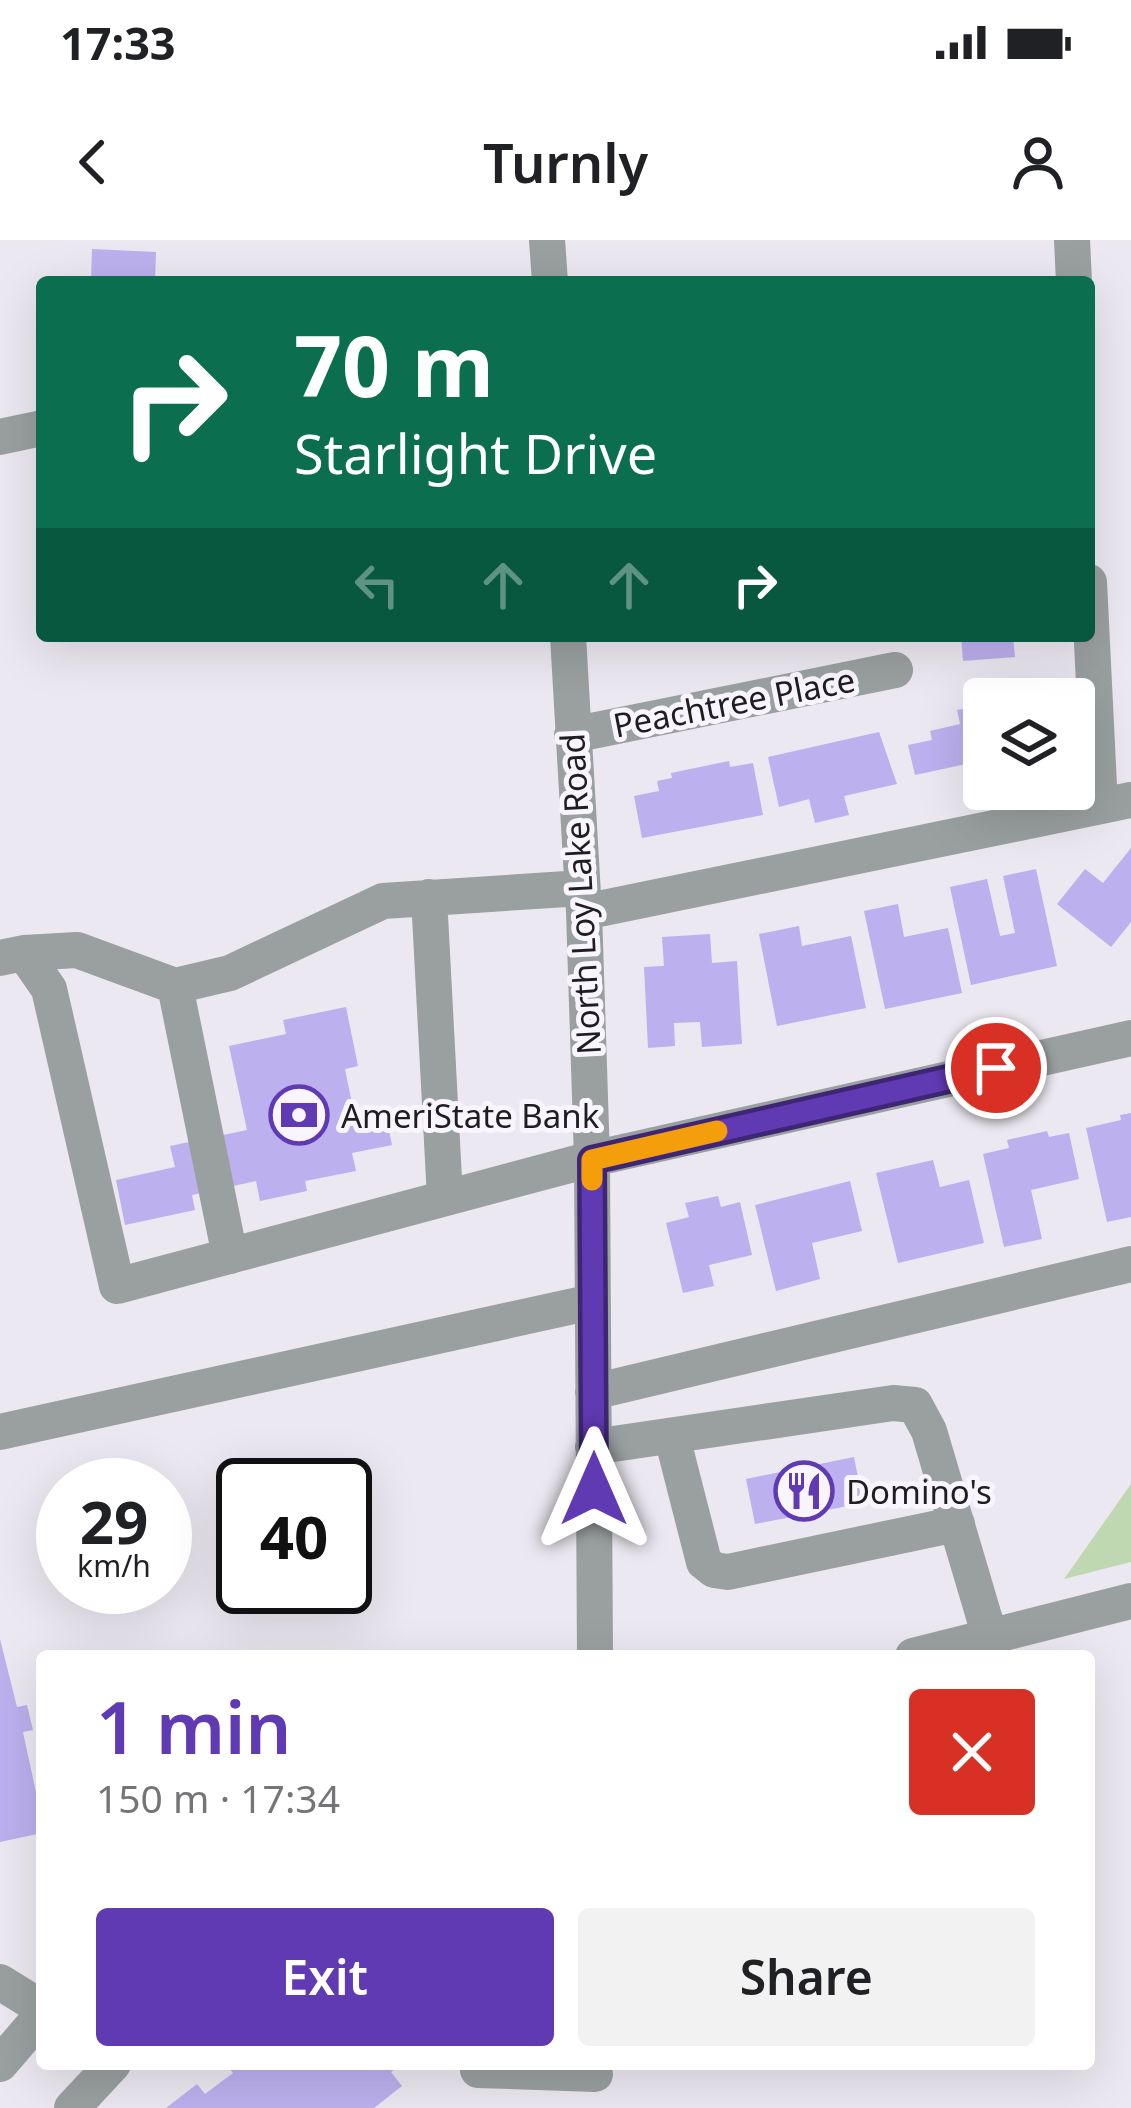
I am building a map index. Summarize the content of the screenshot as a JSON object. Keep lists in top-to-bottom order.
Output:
{
  "streets": {
    "street": ["Peachtree Place", "North Loy Lake Road"]
  },
  "crossings": [
    ["Peachtree Place", "North Loy Lake Road"]
  ],
  "places": {
    "bank": ["AmeriState Bank"],
    "restaurant": ["Domino's"]
  },
  "page": {
    "status": "17:33",
    "header": "Turnly",
    "turn": ["70 m", "Starlight Drive"],
    "speed": "29 km/h",
    "limit": "40",
    "heading": ["1 min", "150 m · 17:34"],
    "buttons": ["Exit", "Share"]
  }
}
